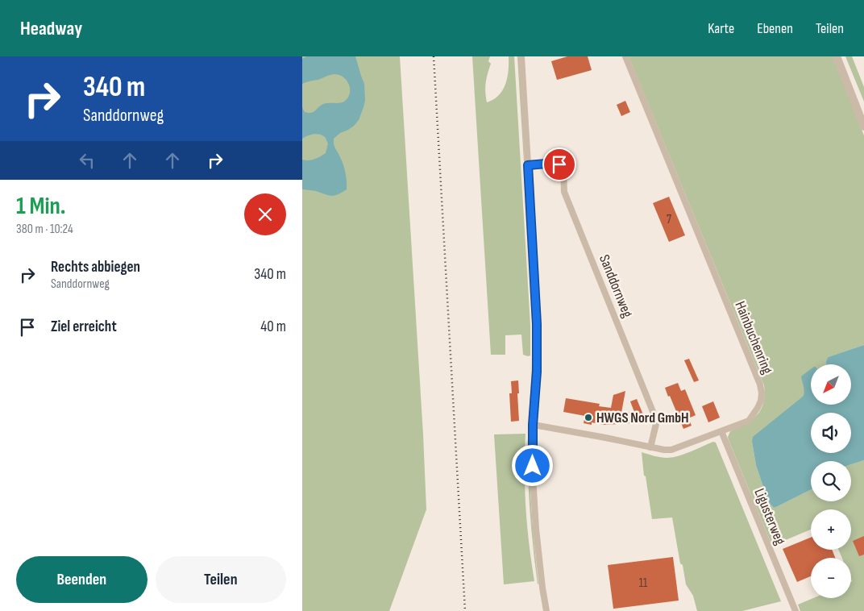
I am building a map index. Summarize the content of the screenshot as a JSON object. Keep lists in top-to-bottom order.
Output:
{
  "streets": {
    "street": ["Sanddornweg", "Hainbuchenring", "Ligusterweg"]
  },
  "crossings": [
    ["Sanddornweg", "Hainbuchenring"],
    ["Hainbuchenring", "Ligusterweg"]
  ],
  "places": ["HWGS Nord GmbH"],
  "house_numbers": ["7", "11"],
  "north": "bottom left",
  "page": {
    "header": "Headway",
    "nav": ["Karte", "Ebenen", "Teilen"],
    "turn": ["340 m", "Sanddornweg"],
    "heading": ["1 Min.", "380 m · 10:24"],
    "list": [
      {
        "name": "Rechts abbiegen",
        "note": "Sanddornweg",
        "value": "340 m"
      },
      {
        "name": "Ziel erreicht",
        "value": "40 m"
      }
    ],
    "map_buttons": ["+", "−"],
    "buttons": ["Beenden", "Teilen"]
  }
}
